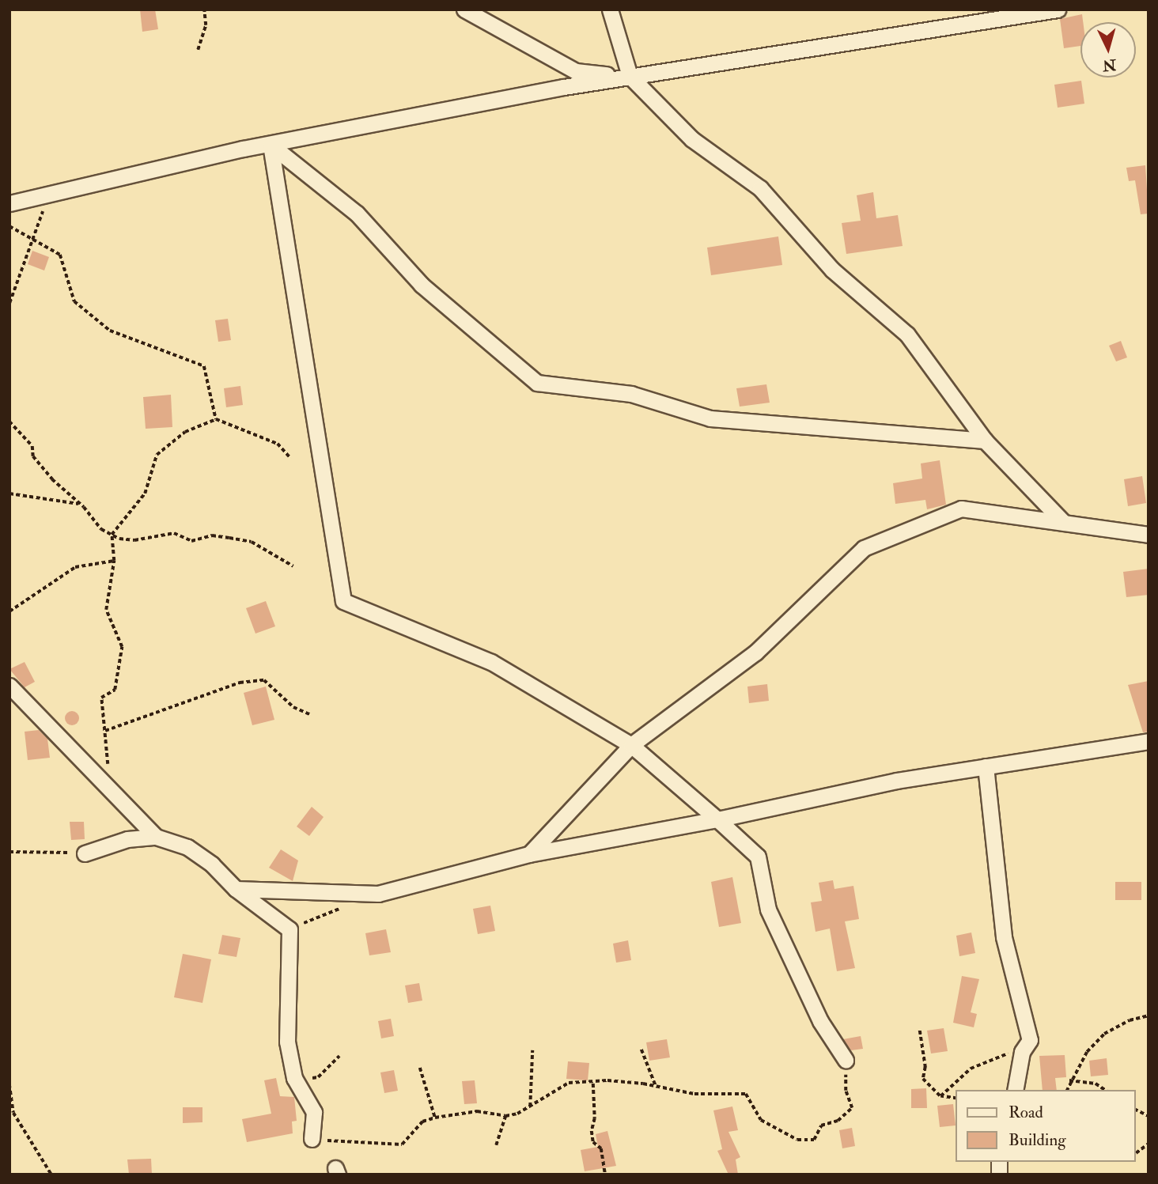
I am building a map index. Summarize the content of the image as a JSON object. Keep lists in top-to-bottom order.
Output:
{
  "legend": ["Road", "Building"],
  "north": "bottom"
}
